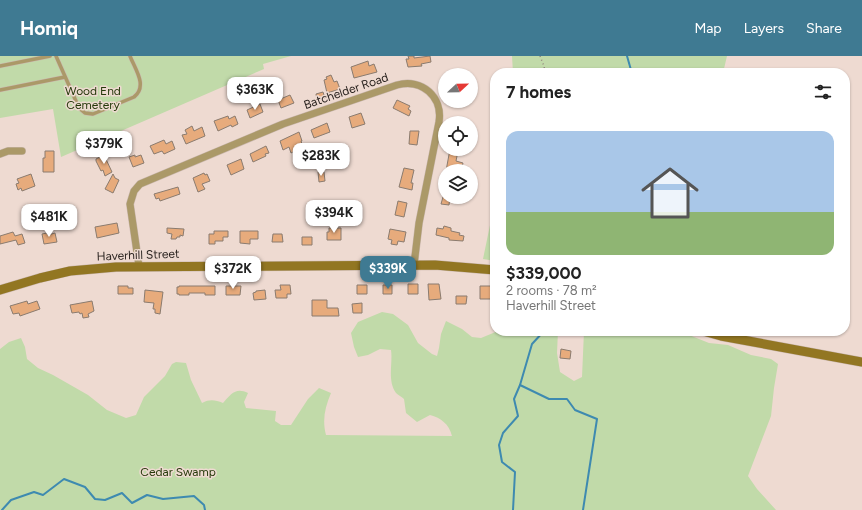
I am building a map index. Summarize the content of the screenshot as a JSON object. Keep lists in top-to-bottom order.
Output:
{
  "streets": {
    "main road": ["Haverhill Street"],
    "street": ["Batchelder Road"]
  },
  "crossings": [
    ["Batchelder Road", "Haverhill Street"]
  ],
  "parks": ["Wood End Cemetery", "Cedar Swamp"],
  "north": "right",
  "page": {
    "header": "Homiq",
    "nav": ["Map", "Layers", "Share"],
    "heading": "7 homes",
    "price": [
      "$363K",
      "$379K",
      "$283K",
      "$394K",
      "$481K",
      "$372K",
      "$339K"
    ],
    "list": [
      {
        "name": "$339,000",
        "note": "2 rooms · 78 m² · Haverhill Street"
      }
    ]
  }
}
